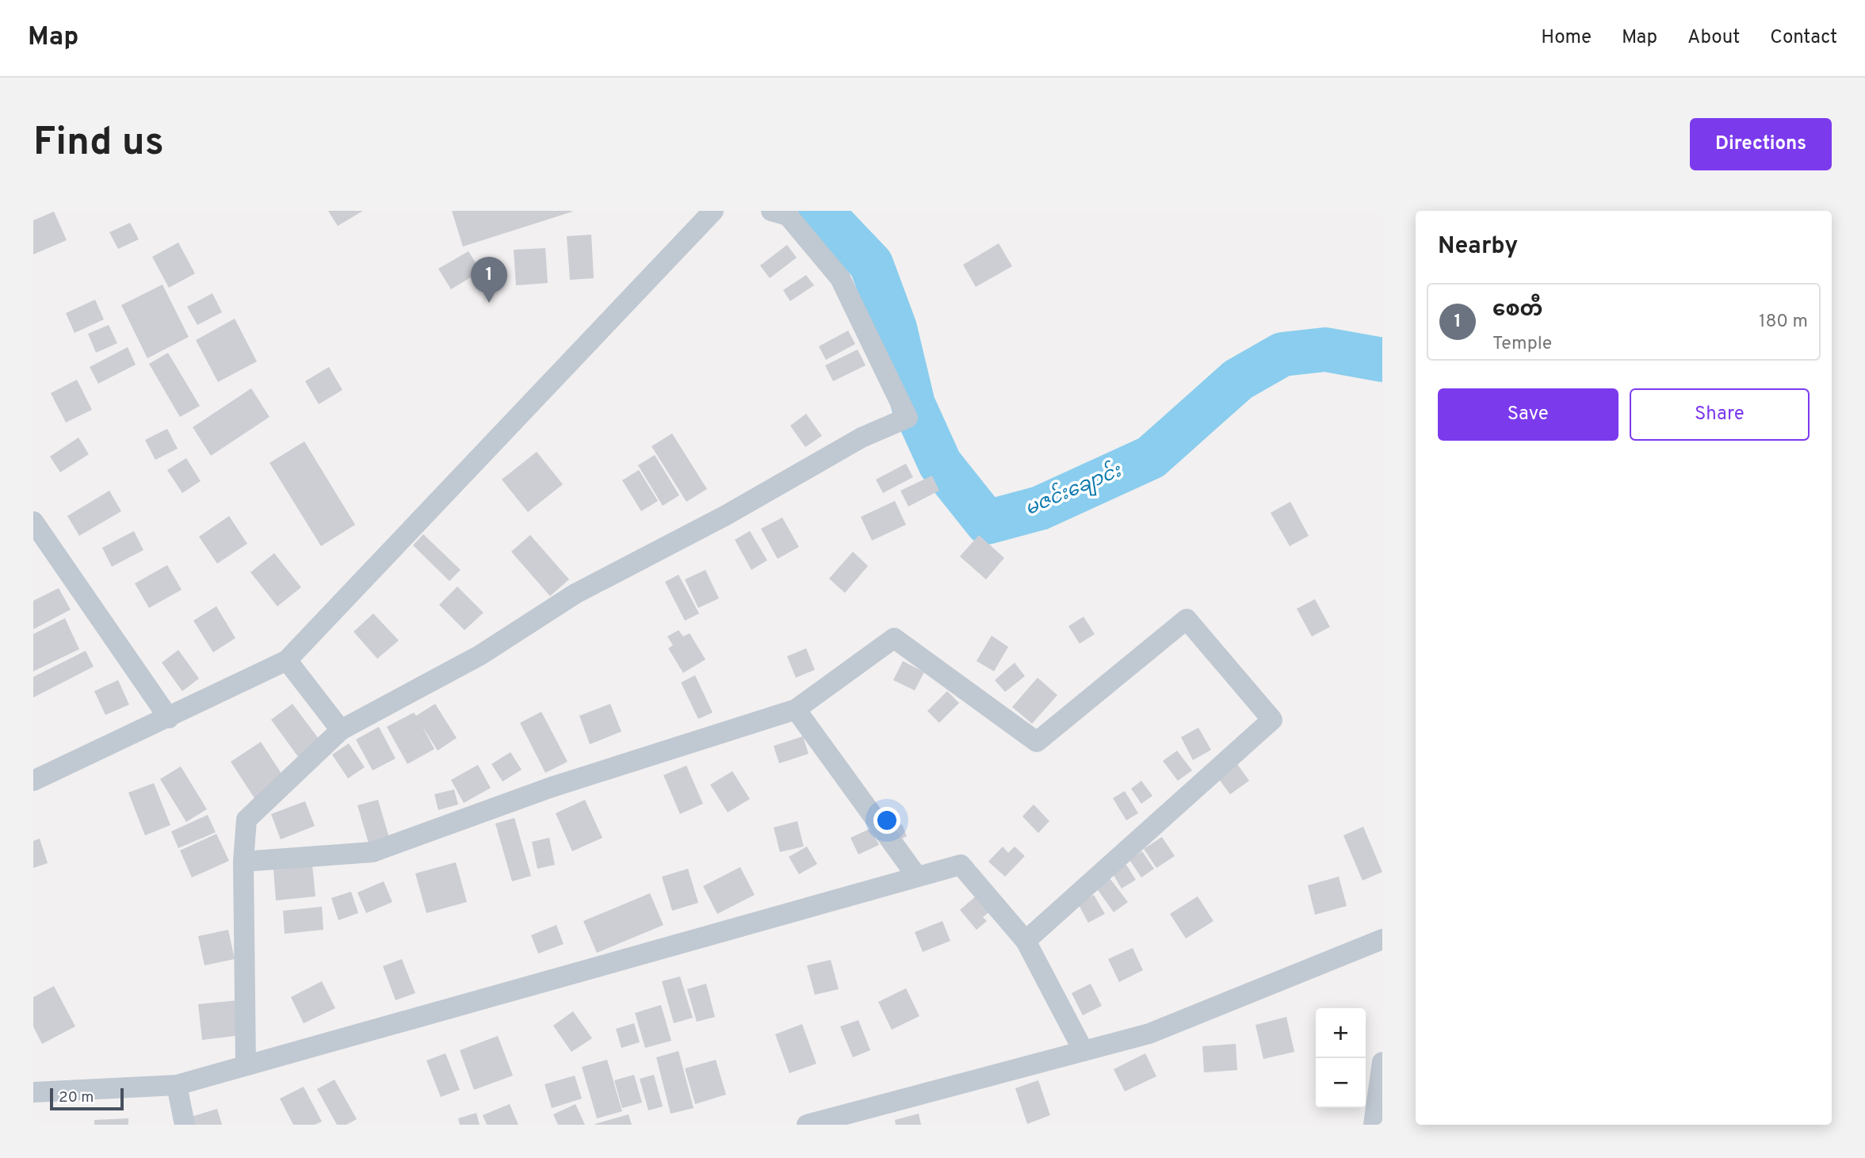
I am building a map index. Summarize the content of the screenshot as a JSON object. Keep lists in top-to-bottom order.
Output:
{
  "water": ["မဇင်းချောင်း"],
  "scale_bar": "20 m",
  "page": {
    "header": "Map",
    "nav": [
      "Home",
      "Map",
      "About",
      "Contact"
    ],
    "buttons": [
      "Directions",
      ["Save", "Share"]
    ],
    "title": "Find us",
    "heading": "Nearby",
    "pins": "1",
    "list": [
      {
        "mark": "1",
        "name": "စေတီ",
        "note": "Temple",
        "value": "180 m"
      }
    ],
    "map_buttons": ["+", "−"],
    "scale": "20 m"
  }
}
